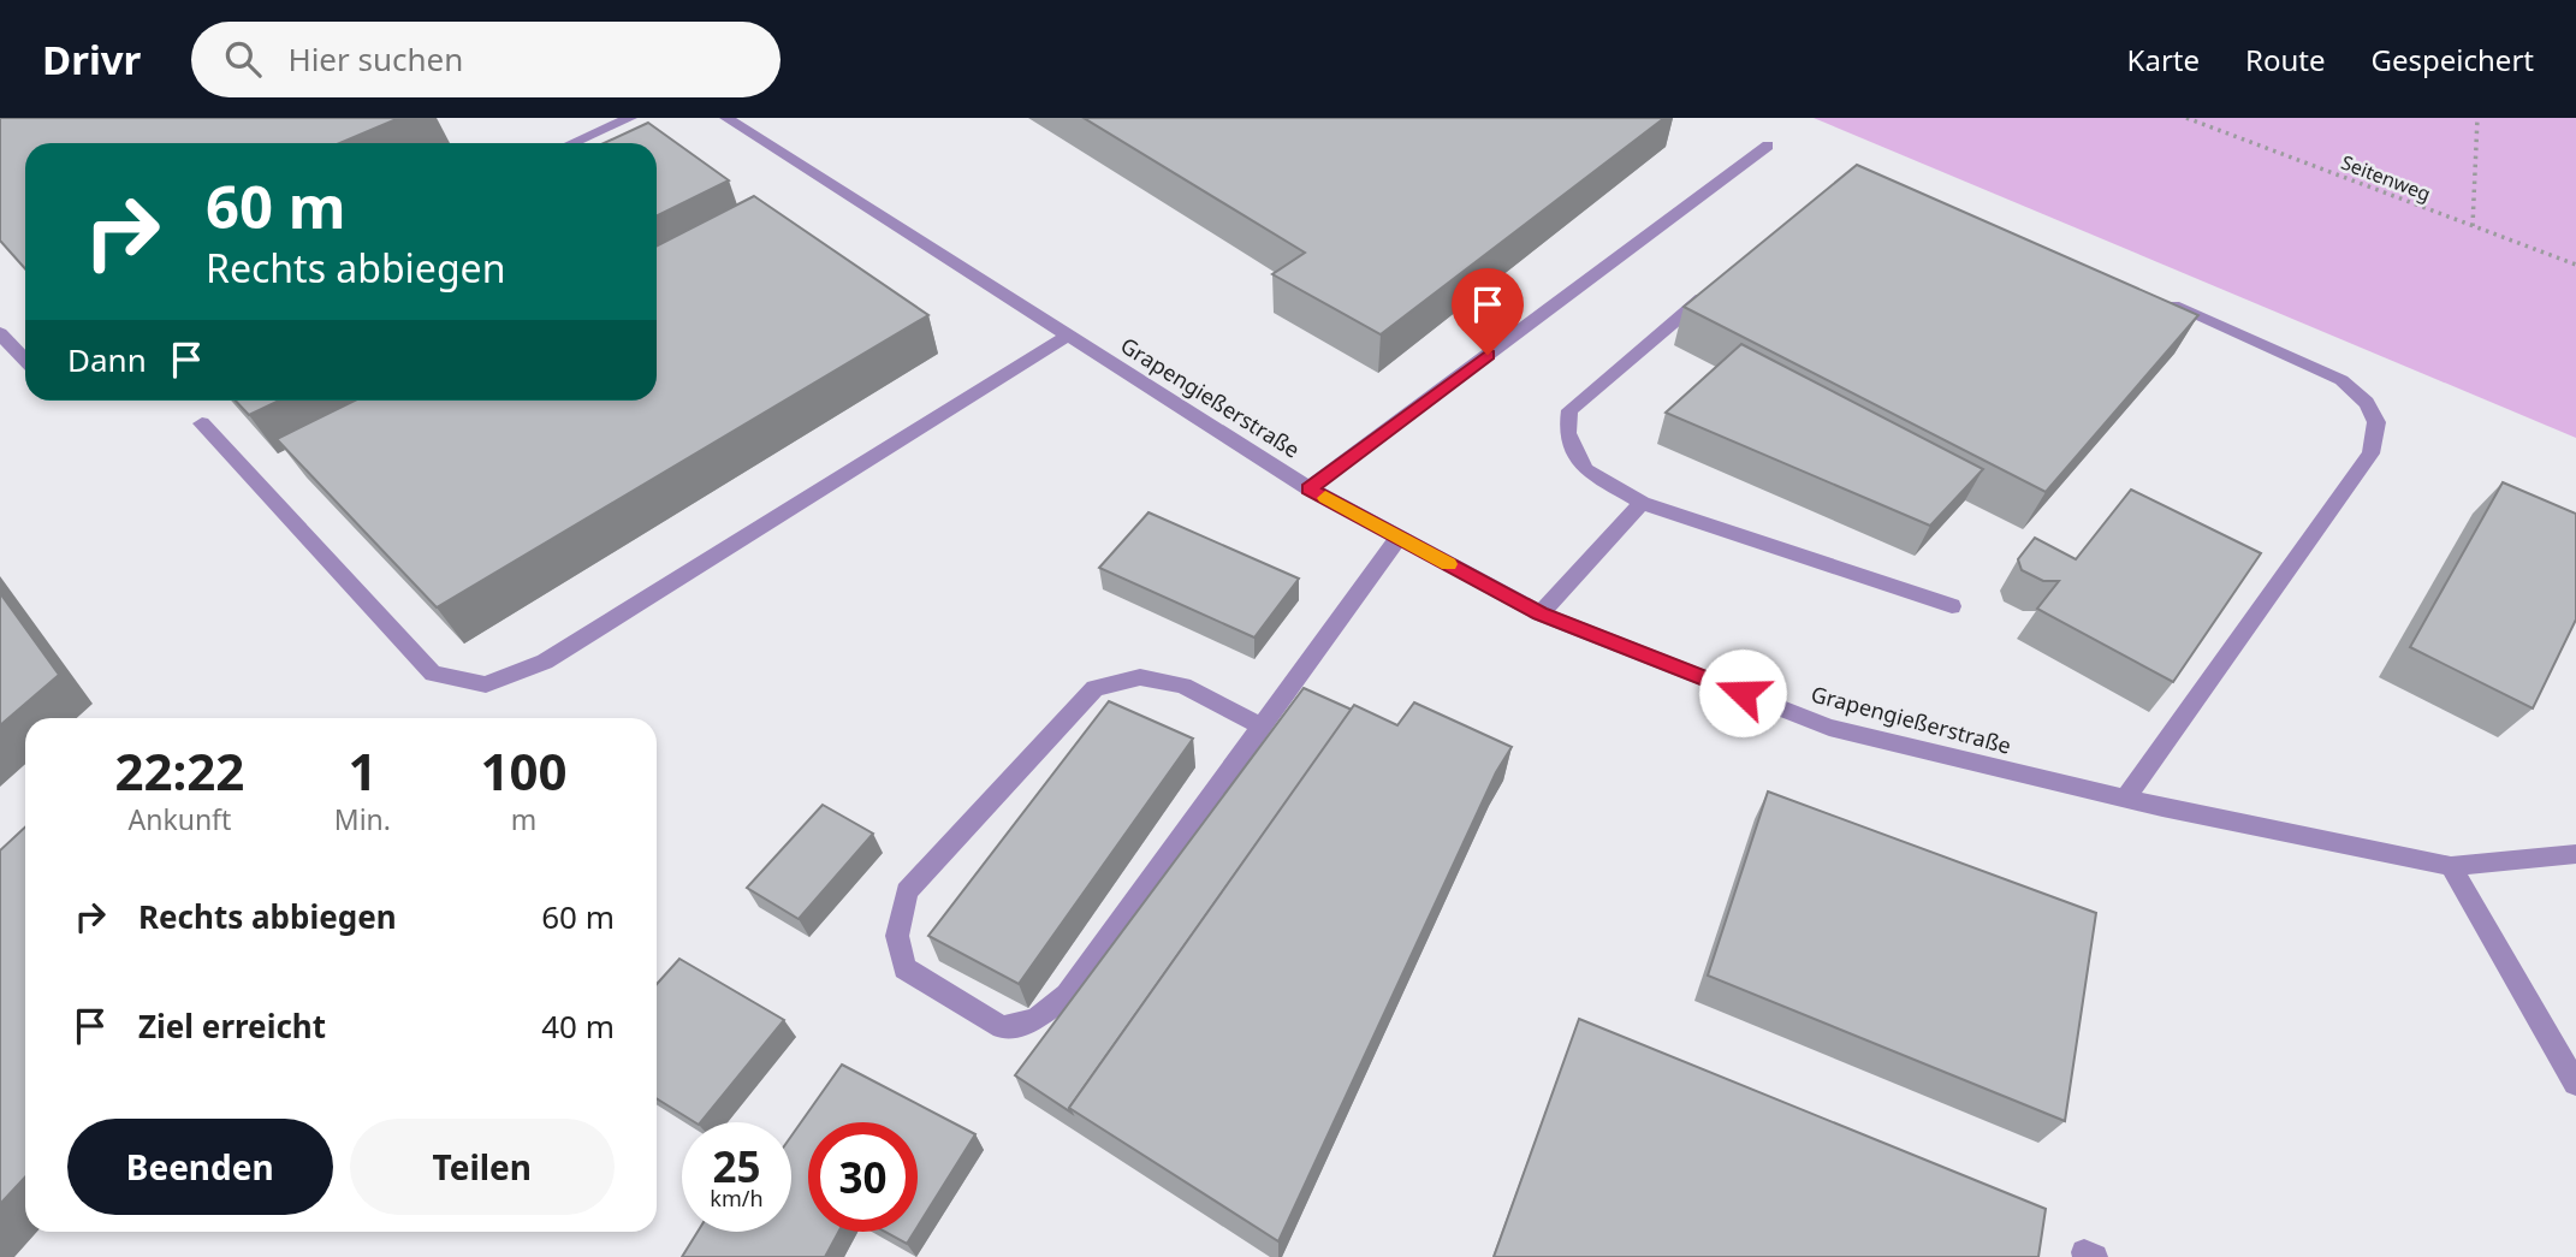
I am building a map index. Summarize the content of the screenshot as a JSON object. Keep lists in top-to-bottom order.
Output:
{
  "streets": {
    "street": ["Grapengießerstraße"],
    "path": ["Seitenweg"]
  },
  "page": {
    "header": "Drivr",
    "search": "Hier suchen",
    "nav": ["Karte", "Route", "Gespeichert"],
    "turn": ["60 m", "Rechts abbiegen"],
    "then": "Dann",
    "eta": [
      "22:22",
      "Ankunft",
      "1",
      "Min.",
      "100",
      "m"
    ],
    "list": [
      {
        "name": "Rechts abbiegen",
        "value": "60 m"
      },
      {
        "name": "Ziel erreicht",
        "value": "40 m"
      }
    ],
    "buttons": ["Beenden", "Teilen"],
    "speed": "25 km/h",
    "limit": "30"
  }
}
